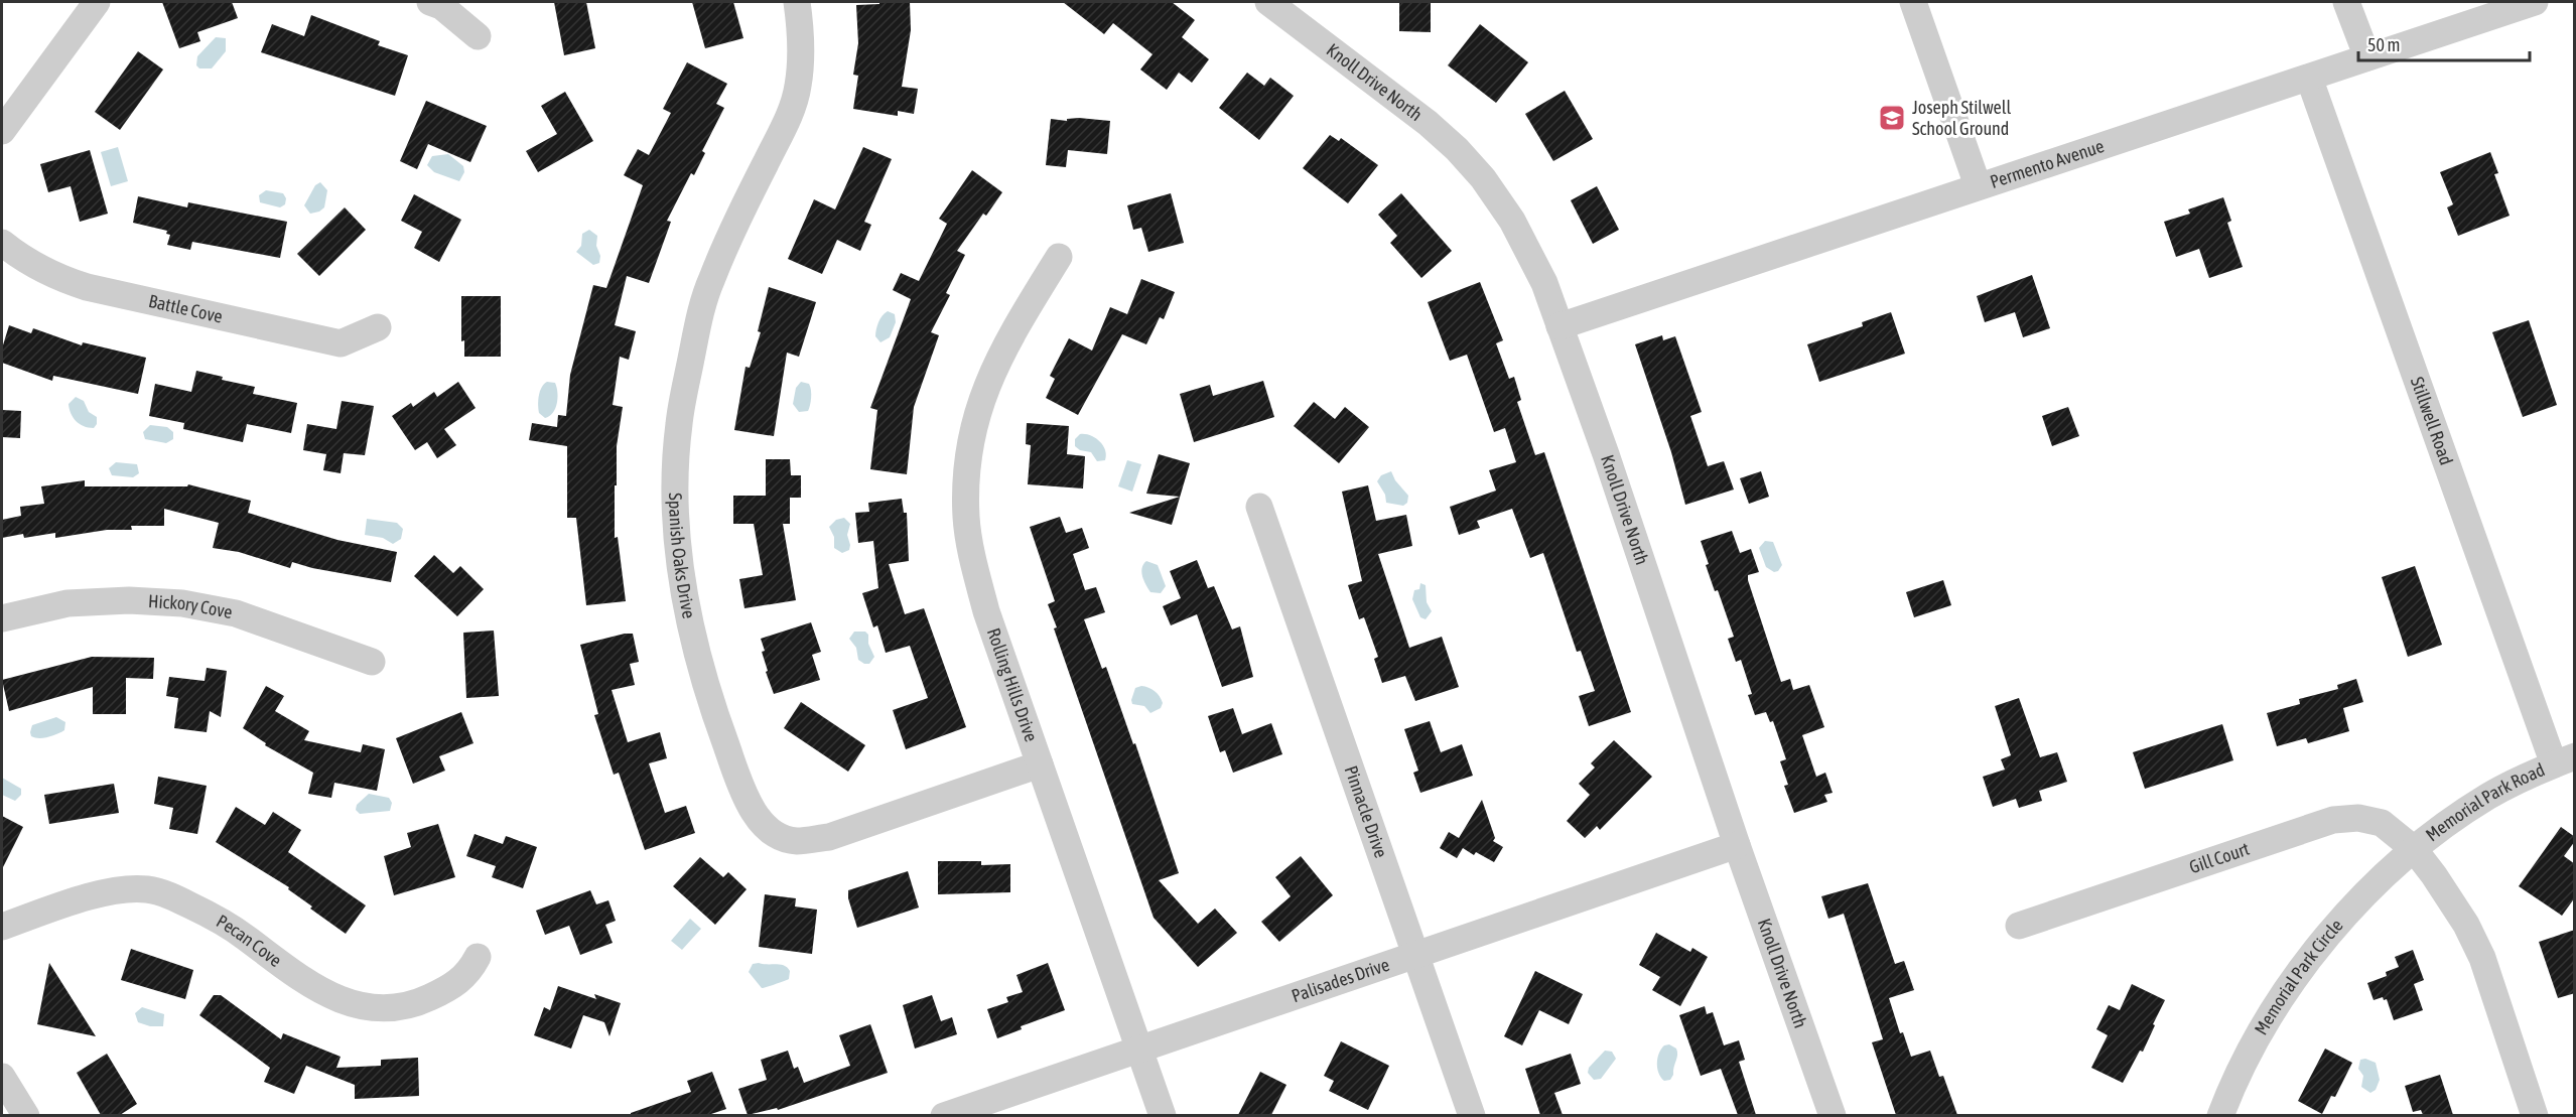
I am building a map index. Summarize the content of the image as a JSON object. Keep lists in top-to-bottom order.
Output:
{
  "streets": {
    "street": [
      "Knoll Drive North",
      "Permento Avenue",
      "Battle Cove",
      "Stillwell Road",
      "Spanish Oaks Drive",
      "Hickory Cove",
      "Rolling Hills Drive",
      "Memorial Park Road",
      "Pinnacle Drive",
      "Gill Court",
      "Pecan Cove",
      "Memorial Park Circle",
      "Palisades Drive"
    ]
  },
  "crossings": [
    ["Knoll Drive North", "Permento Avenue"],
    ["Knoll Drive North", "Palisades Drive"],
    ["Permento Avenue", "Stillwell Road"],
    ["Stillwell Road", "Memorial Park Road"],
    ["Spanish Oaks Drive", "Rolling Hills Drive"],
    ["Rolling Hills Drive", "Palisades Drive"],
    ["Memorial Park Road", "Gill Court"],
    ["Memorial Park Road", "Memorial Park Circle"],
    ["Pinnacle Drive", "Palisades Drive"],
    ["Gill Court", "Memorial Park Circle"]
  ],
  "places": {
    "school or university": ["Joseph Stilwell School Ground"]
  },
  "scale_bar": "50 m"
}
